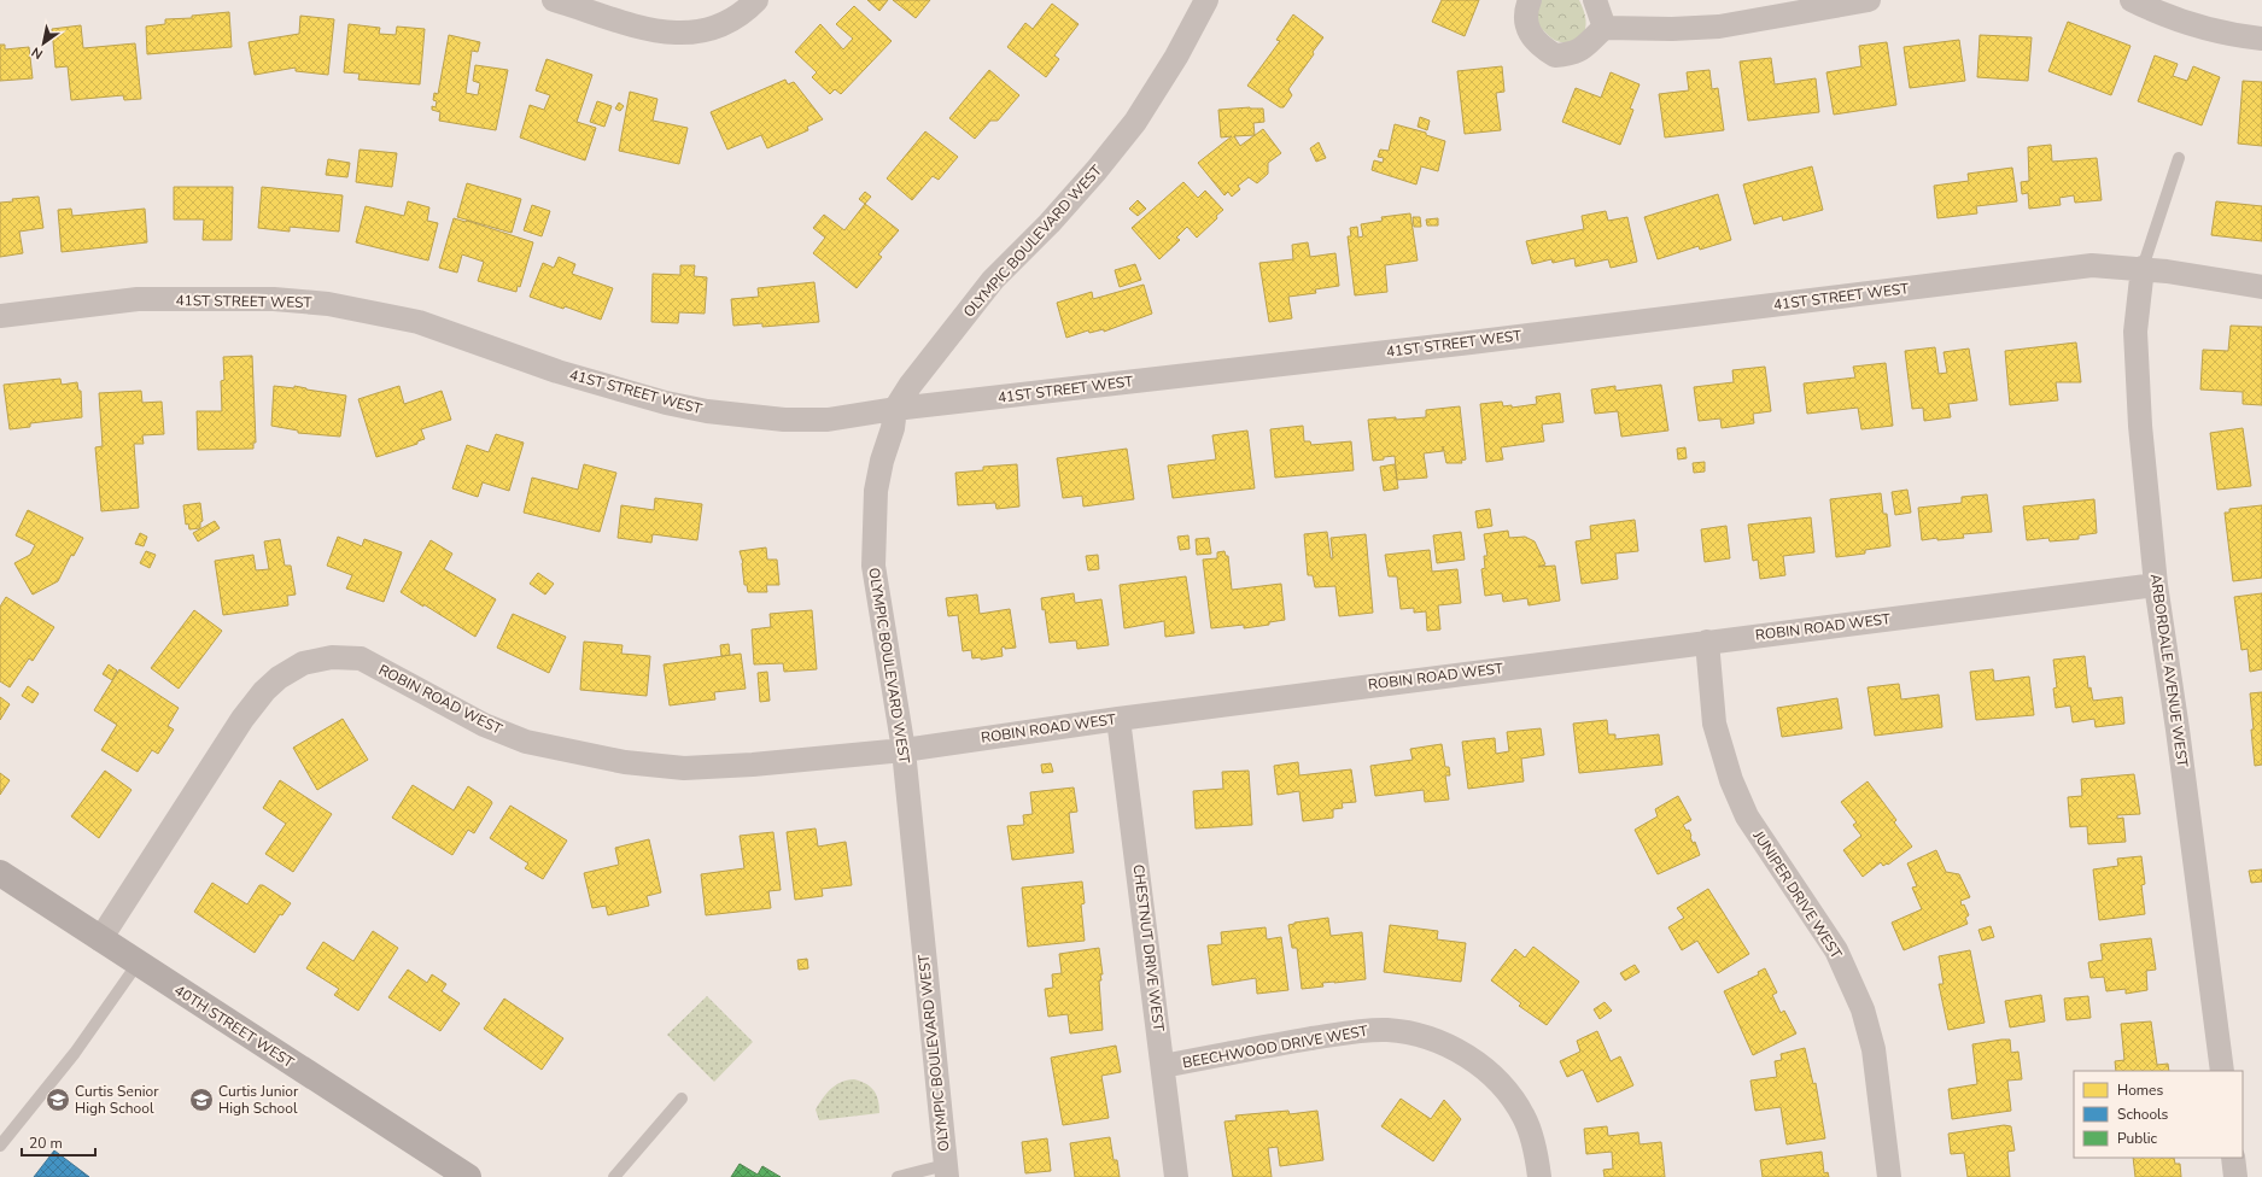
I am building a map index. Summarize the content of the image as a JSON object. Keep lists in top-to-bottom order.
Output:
{
  "streets": {
    "street": [
      "OLYMPIC BOULEVARD WEST",
      "41ST STREET WEST",
      "ROBIN ROAD WEST",
      "ARBORDALE AVENUE WEST",
      "JUNIPER DRIVE WEST",
      "CHESTNUT DRIVE WEST",
      "40TH STREET WEST",
      "BEECHWOOD DRIVE WEST"
    ]
  },
  "crossings": [
    ["OLYMPIC BOULEVARD WEST", "41ST STREET WEST"],
    ["OLYMPIC BOULEVARD WEST", "ROBIN ROAD WEST"],
    ["41ST STREET WEST", "ARBORDALE AVENUE WEST"],
    ["ROBIN ROAD WEST", "ARBORDALE AVENUE WEST"],
    ["ROBIN ROAD WEST", "JUNIPER DRIVE WEST"],
    ["ROBIN ROAD WEST", "CHESTNUT DRIVE WEST"],
    ["ROBIN ROAD WEST", "40TH STREET WEST"],
    ["CHESTNUT DRIVE WEST", "BEECHWOOD DRIVE WEST"]
  ],
  "places": {
    "school or university": ["Curtis Senior High School", "Curtis Junior High School"]
  },
  "legend": ["Homes", "Schools", "Public"],
  "scale_bar": "20 m",
  "north": "bottom left"
}
